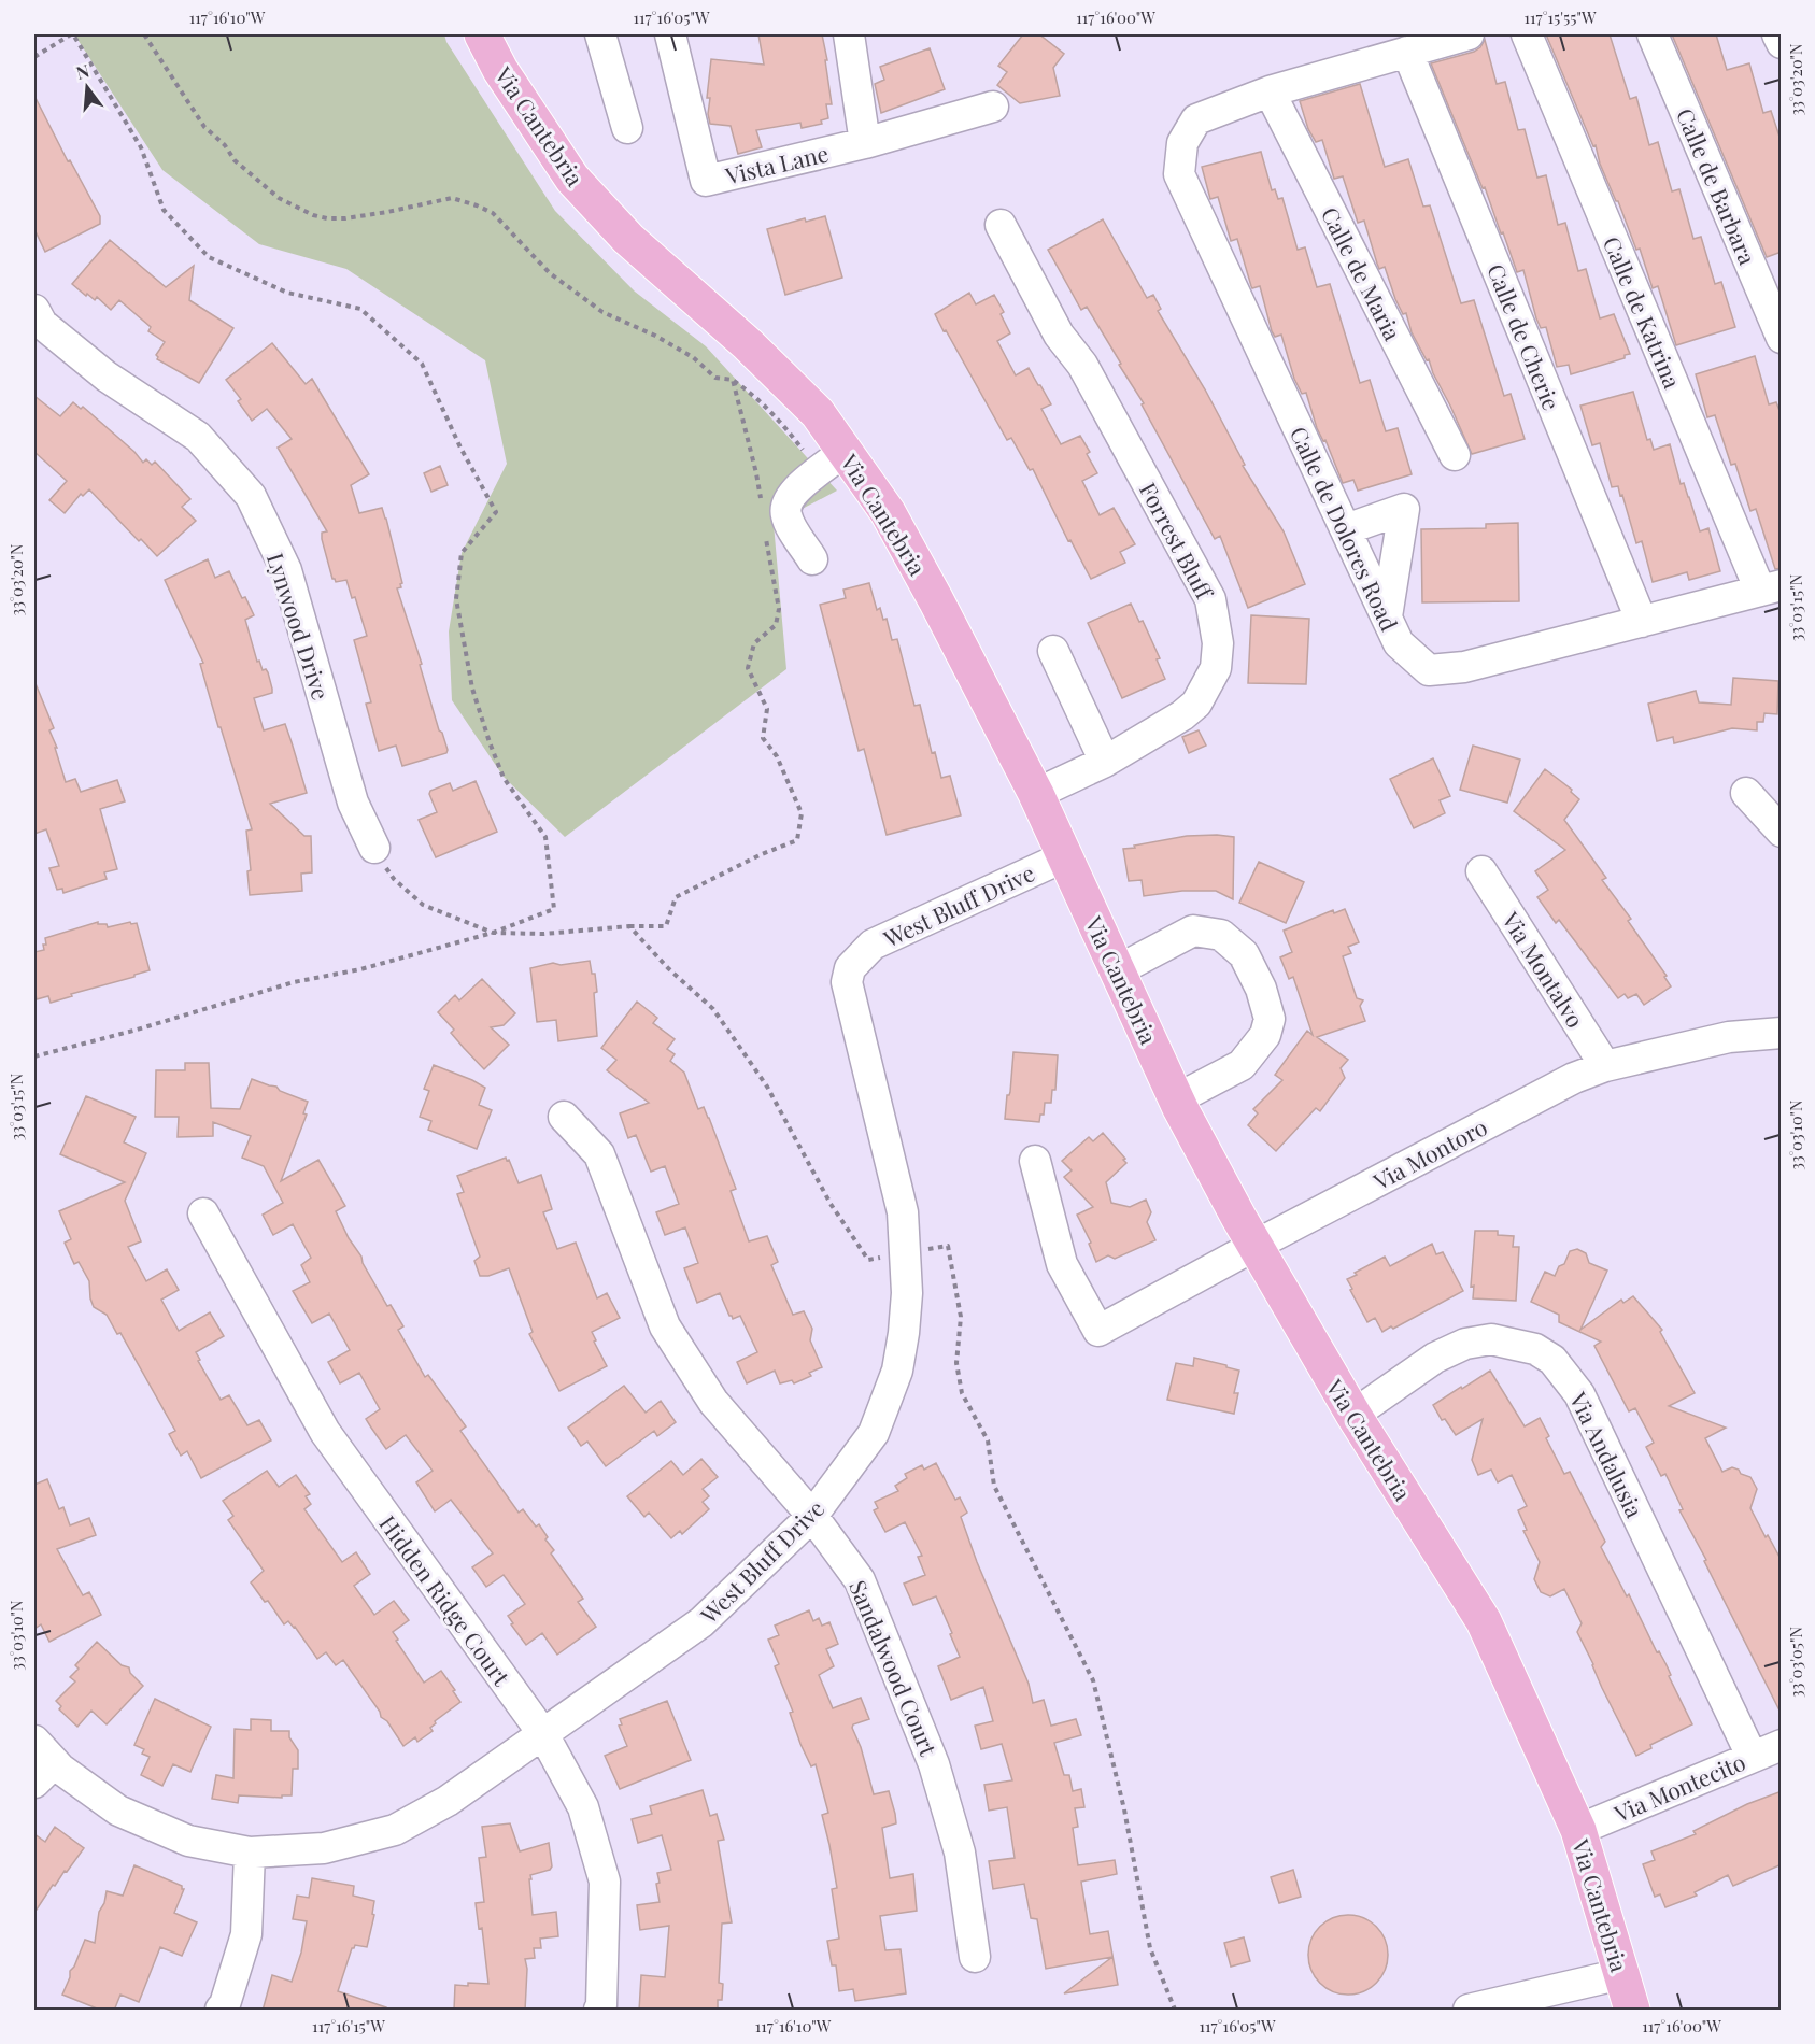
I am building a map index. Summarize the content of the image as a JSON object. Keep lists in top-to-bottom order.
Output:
{
  "streets": {
    "main road": ["Via Cantebria"],
    "street": [
      "Vista Lane",
      "Calle de Barbara",
      "Calle de Maria",
      "Calle de Katrina",
      "Calle de Cherie",
      "Calle de Dolores Road",
      "Forrest Bluff",
      "Lynwood Drive",
      "West Bluff Drive",
      "Via Montalvo",
      "Via Montoro",
      "Via Andalusia",
      "Hidden Ridge Court",
      "Sandalwood Court",
      "Via Montecito"
    ]
  },
  "crossings": [
    ["Via Cantebria", "Forrest Bluff"],
    ["Via Cantebria", "West Bluff Drive"],
    ["Via Cantebria", "Via Montoro"],
    ["Via Cantebria", "Via Andalusia"],
    ["Via Cantebria", "Via Montecito"],
    ["Calle de Maria", "Calle de Dolores Road"],
    ["Calle de Katrina", "Calle de Dolores Road"],
    ["Calle de Cherie", "Calle de Dolores Road"],
    ["West Bluff Drive", "Hidden Ridge Court"],
    ["West Bluff Drive", "Sandalwood Court"],
    ["Via Montalvo", "Via Montoro"],
    ["Via Andalusia", "Via Montecito"]
  ],
  "north": "top",
  "coordinates": [
    "117°16'10\"W",
    "117°16'05\"W",
    "117°16'00\"W",
    "117°15'55\"W",
    "33°03'20\"N",
    "33°03'15\"N",
    "33°03'10\"N",
    "33°03'05\"N",
    "117°16'15\"W"
  ]
}
